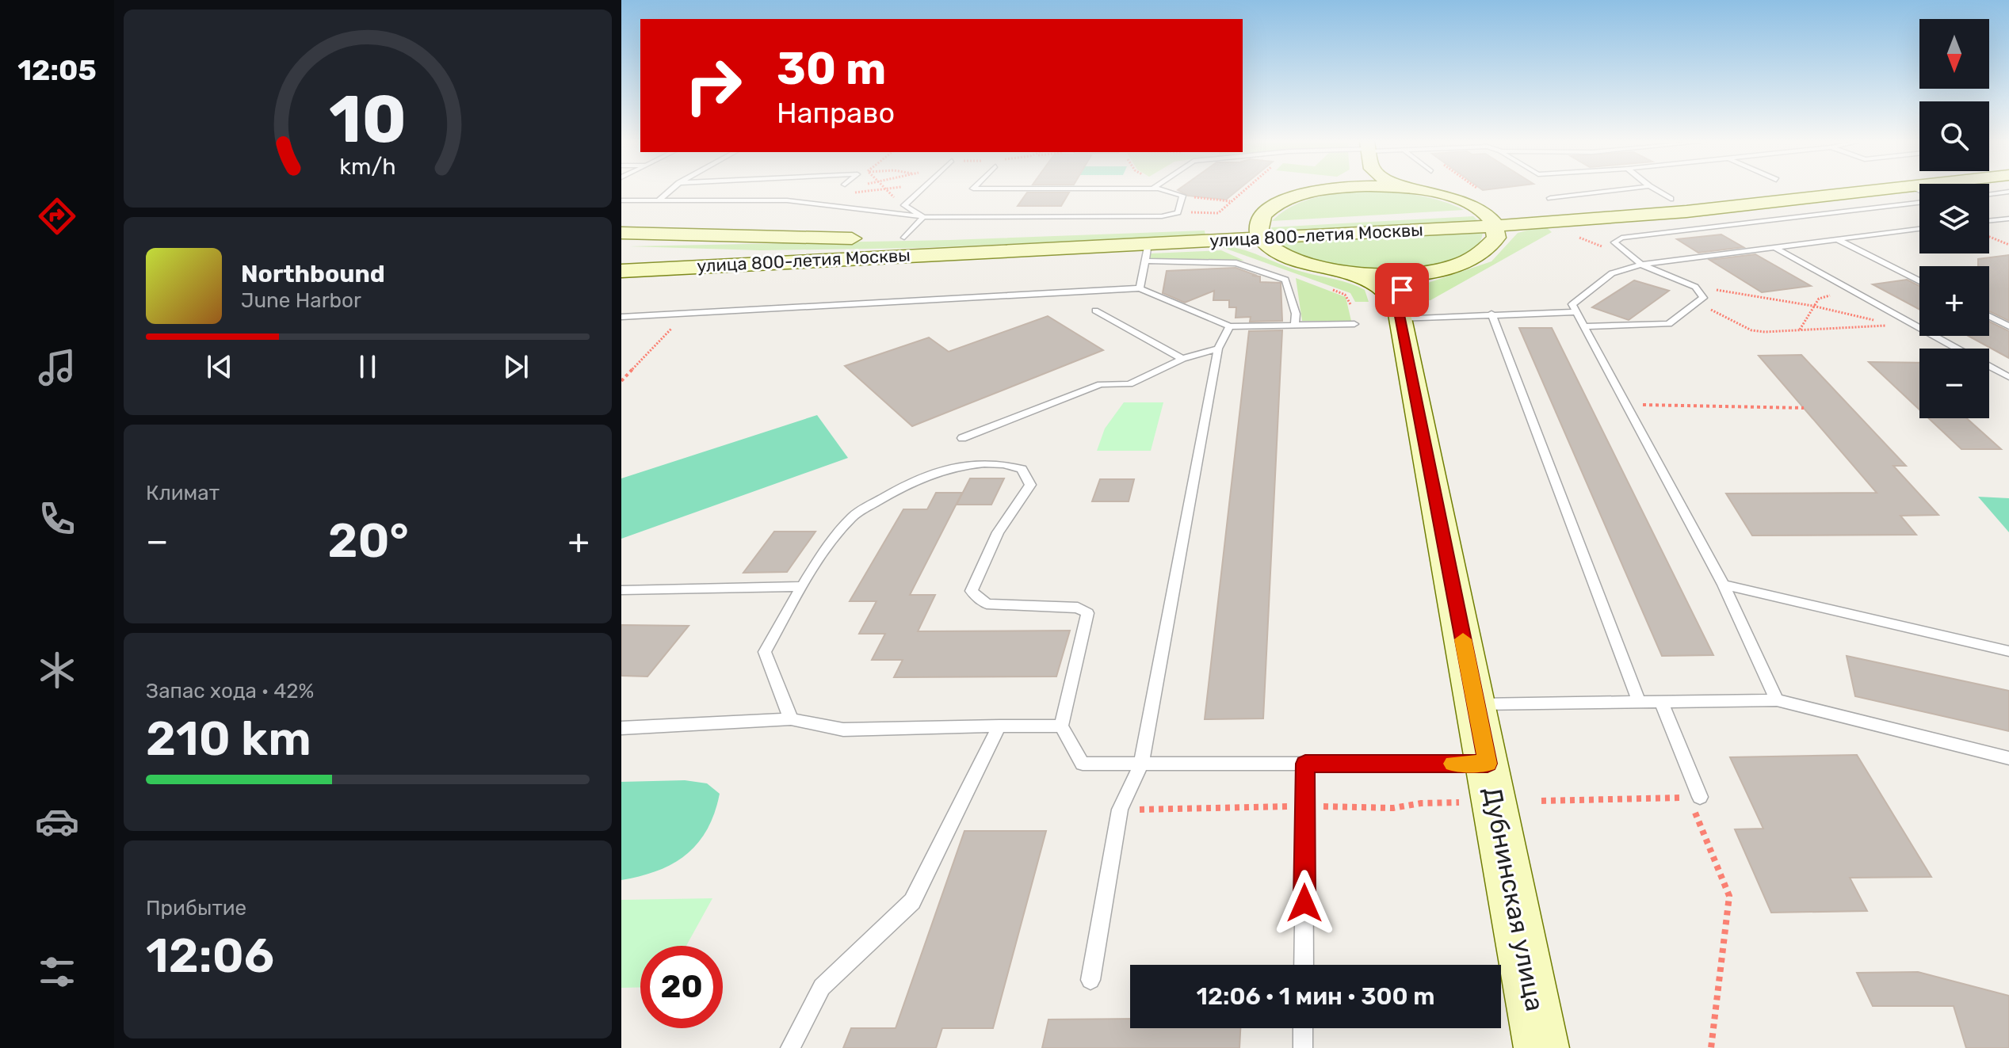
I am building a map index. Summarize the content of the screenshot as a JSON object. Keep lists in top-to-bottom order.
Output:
{
  "streets": {
    "main road": ["улица 800-летия Москвы", "Дубнинская улица"]
  },
  "north": "bottom",
  "page": {
    "tabs": "12:05",
    "map_buttons": ["+", "−"],
    "turn": ["30 m", "Направо"],
    "song": ["Northbound", "June Harbor"],
    "tile": [
      "Климат",
      ["Запас хода · 42%", "210 km"],
      ["Прибытие", "12:06"]
    ],
    "heat": ["−", "20°", "+"],
    "limit": "20",
    "trip": "12:06 · 1 мин · 300 m",
    "gauge": ["10", "km/h"]
  }
}
